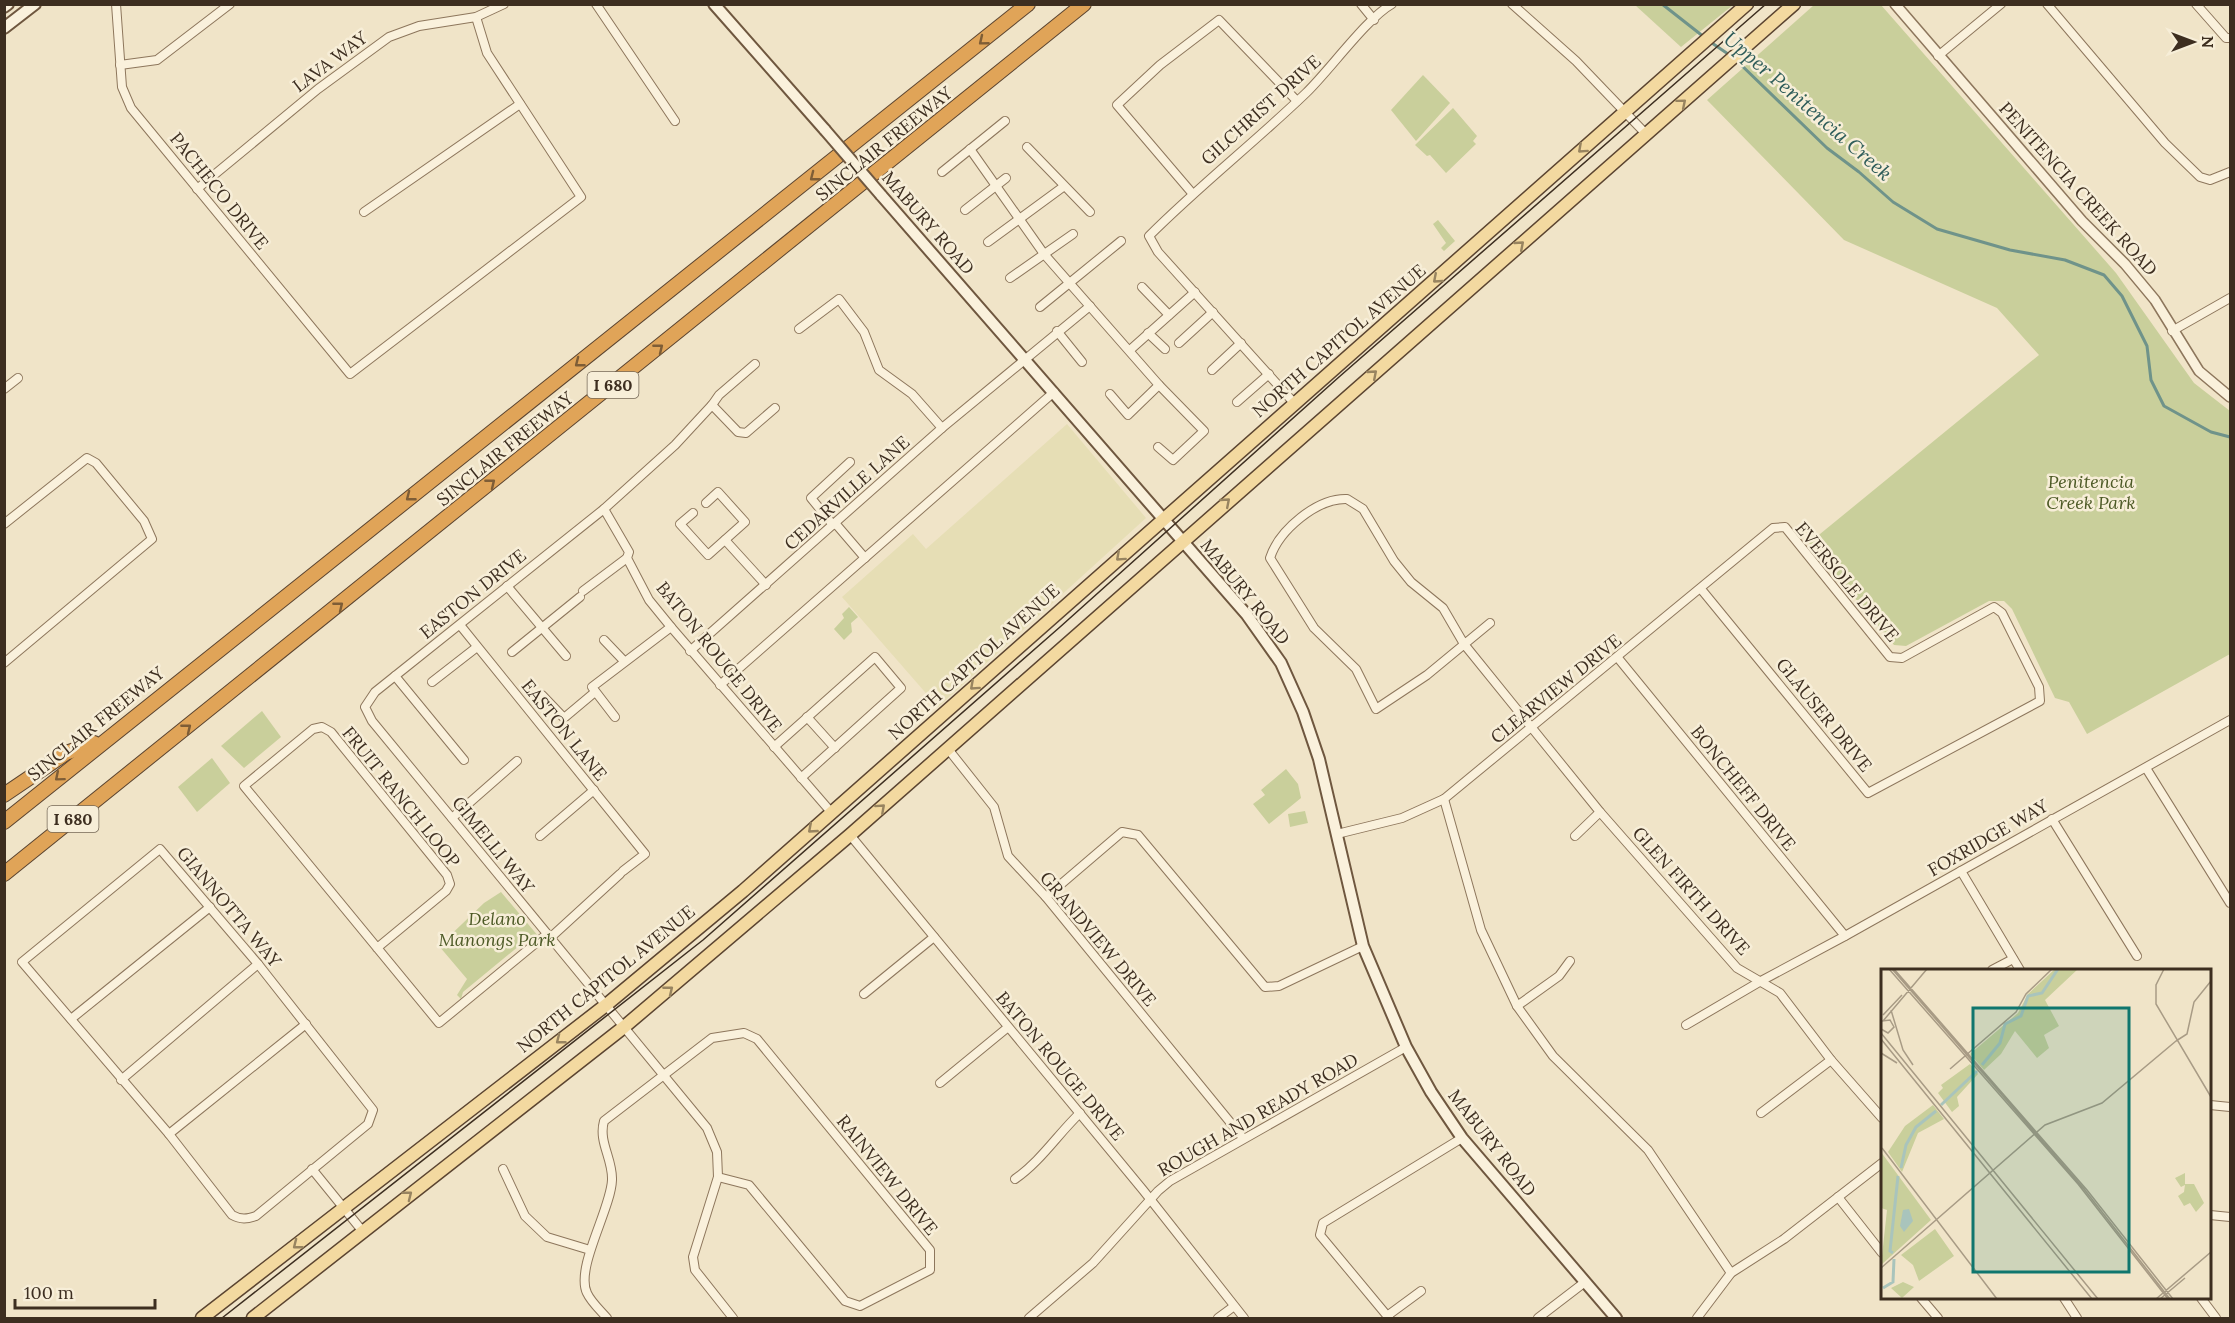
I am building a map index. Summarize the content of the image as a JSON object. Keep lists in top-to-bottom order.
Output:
{
  "streets": {
    "highway": ["SINCLAIR FREEWAY", "I 680"],
    "main road": ["MABURY ROAD", "NORTH CAPITOL AVENUE"],
    "street": [
      "LAVA WAY",
      "GILCHRIST DRIVE",
      "PENITENCIA CREEK ROAD",
      "PACHECO DRIVE",
      "CEDARVILLE LANE",
      "EVERSOLE DRIVE",
      "EASTON DRIVE",
      "BATON ROUGE DRIVE",
      "CLEARVIEW DRIVE",
      "GLAUSER DRIVE",
      "EASTON LANE",
      "BONCHEFF DRIVE",
      "FRUIT RANCH LOOP",
      "FOXRIDGE WAY",
      "GIMELLI WAY",
      "GLEN FIRTH DRIVE",
      "GIANNOTTA WAY",
      "GRANDVIEW DRIVE",
      "ROUGH AND READY ROAD",
      "RAINVIEW DRIVE"
    ]
  },
  "crossings": [
    ["LAVA WAY", "PACHECO DRIVE"],
    ["MABURY ROAD", "NORTH CAPITOL AVENUE"],
    ["MABURY ROAD", "CEDARVILLE LANE"],
    ["MABURY ROAD", "CLEARVIEW DRIVE"],
    ["MABURY ROAD", "ROUGH AND READY ROAD"],
    ["NORTH CAPITOL AVENUE", "BATON ROUGE DRIVE"],
    ["NORTH CAPITOL AVENUE", "GIMELLI WAY"],
    ["CEDARVILLE LANE", "BATON ROUGE DRIVE"],
    ["EVERSOLE DRIVE", "CLEARVIEW DRIVE"],
    ["EVERSOLE DRIVE", "GLAUSER DRIVE"],
    ["EASTON DRIVE", "BATON ROUGE DRIVE"],
    ["EASTON DRIVE", "EASTON LANE"],
    ["EASTON DRIVE", "GIMELLI WAY"],
    ["BATON ROUGE DRIVE", "ROUGH AND READY ROAD"],
    ["CLEARVIEW DRIVE", "GLAUSER DRIVE"],
    ["CLEARVIEW DRIVE", "BONCHEFF DRIVE"],
    ["CLEARVIEW DRIVE", "GLEN FIRTH DRIVE"],
    ["EASTON LANE", "GIMELLI WAY"],
    ["BONCHEFF DRIVE", "FOXRIDGE WAY"],
    ["FOXRIDGE WAY", "GLEN FIRTH DRIVE"],
    ["GIMELLI WAY", "RAINVIEW DRIVE"],
    ["GRANDVIEW DRIVE", "ROUGH AND READY ROAD"]
  ],
  "water": ["Upper Penitencia Creek"],
  "parks": ["Penitencia Creek Park", "Delano Manongs Park"],
  "scale_bar": "100 m",
  "north": "right"
}
